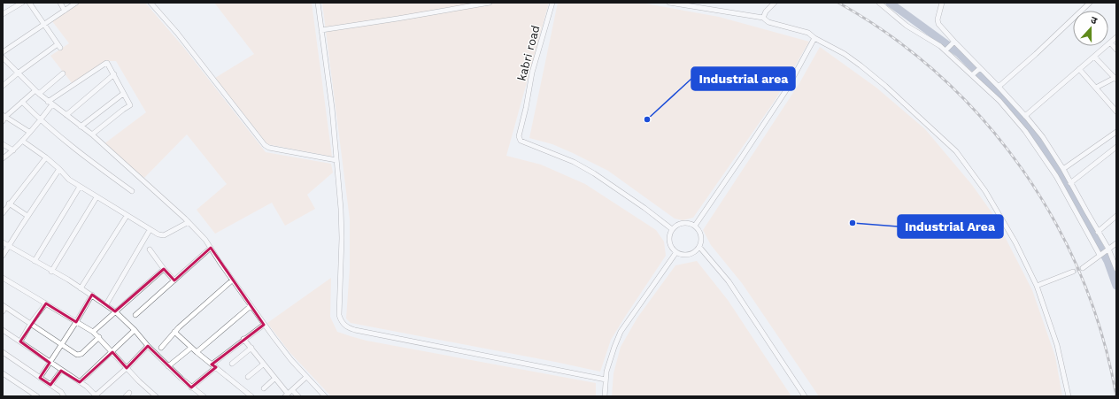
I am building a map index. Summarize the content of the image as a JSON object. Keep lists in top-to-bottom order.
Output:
{
  "streets": {
    "street": ["kabri road"]
  },
  "places": ["Industrial area", "Industrial Area"],
  "north": "top"
}
